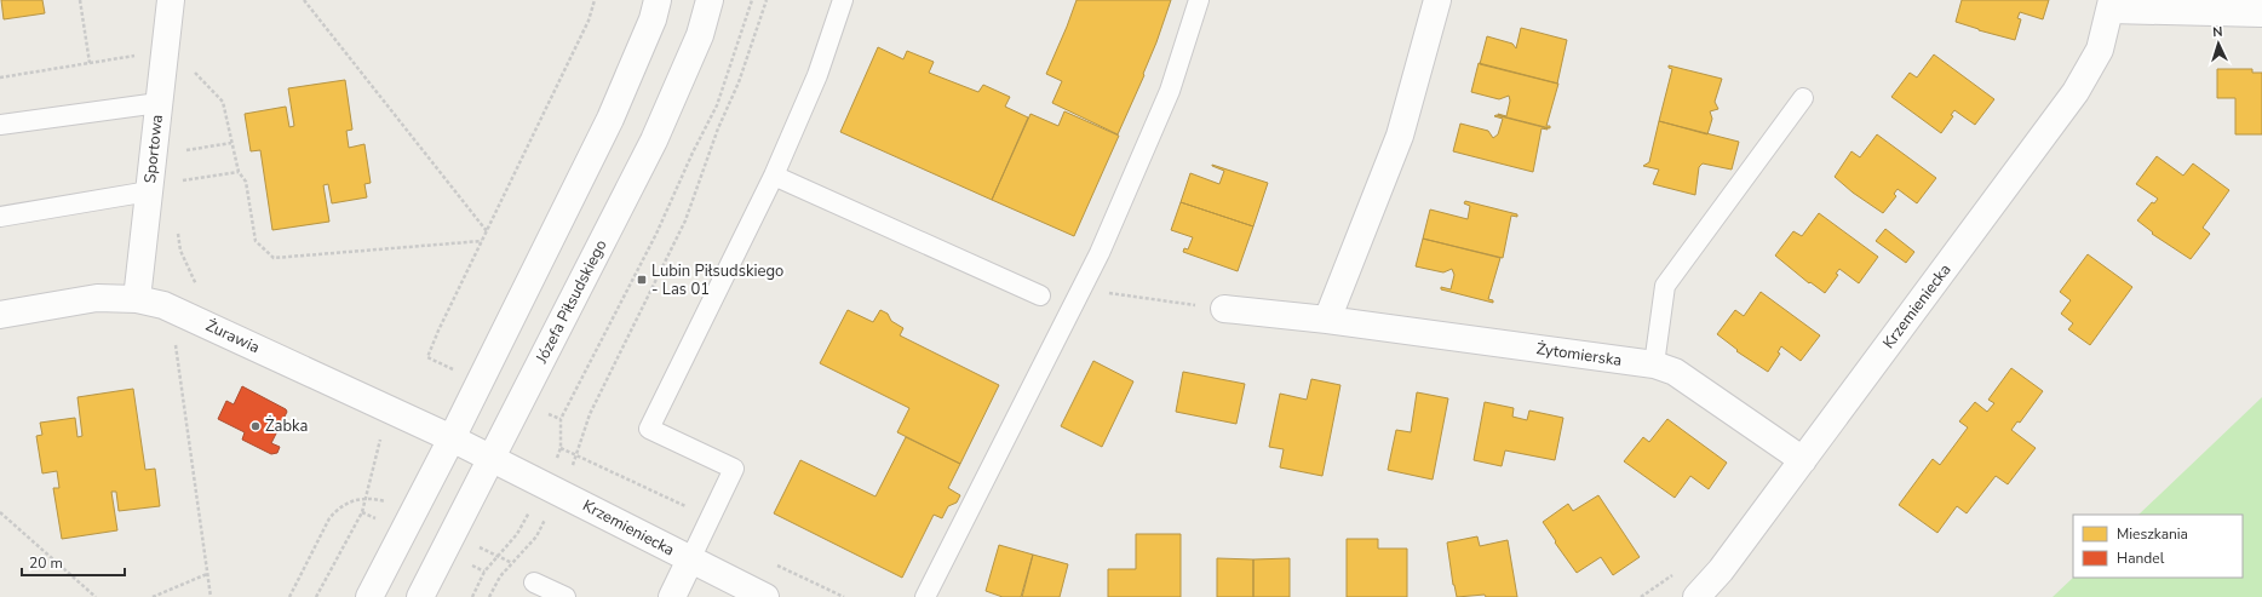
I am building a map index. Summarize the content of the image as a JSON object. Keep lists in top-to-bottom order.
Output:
{
  "streets": {
    "street": [
      "Sportowa",
      "Józefa Piłsudskiego",
      "Krzemieniecka",
      "Żurawia",
      "Żytomierska"
    ]
  },
  "crossings": [
    ["Sportowa", "Żurawia"],
    ["Józefa Piłsudskiego", "Krzemieniecka"],
    ["Józefa Piłsudskiego", "Żurawia"],
    ["Krzemieniecka", "Żurawia"],
    ["Krzemieniecka", "Żytomierska"]
  ],
  "places": {
    "transit": ["Lubin Piłsudskiego - Las 01"],
    "other": ["Żabka"]
  },
  "legend": ["Mieszkania", "Handel"],
  "scale_bar": "20 m",
  "north": "top"
}
